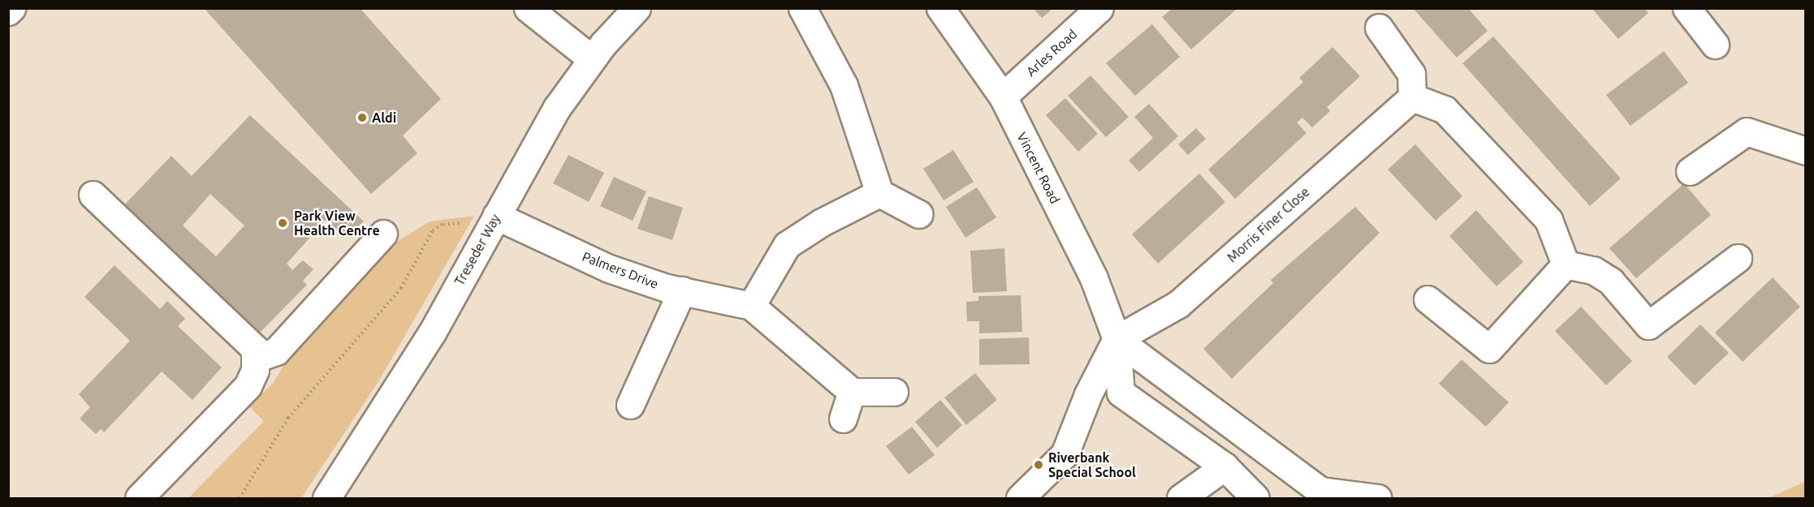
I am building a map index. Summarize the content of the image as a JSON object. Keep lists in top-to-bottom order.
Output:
{
  "streets": {
    "street": [
      "Arles Road",
      "Vincent Road",
      "Morris Finer Close",
      "Treseder Way",
      "Palmers Drive"
    ]
  },
  "crossings": [
    ["Arles Road", "Vincent Road"],
    ["Vincent Road", "Morris Finer Close"],
    ["Treseder Way", "Palmers Drive"]
  ],
  "places": ["Aldi", "Park View Health Centre", "Riverbank Special School"]
}
